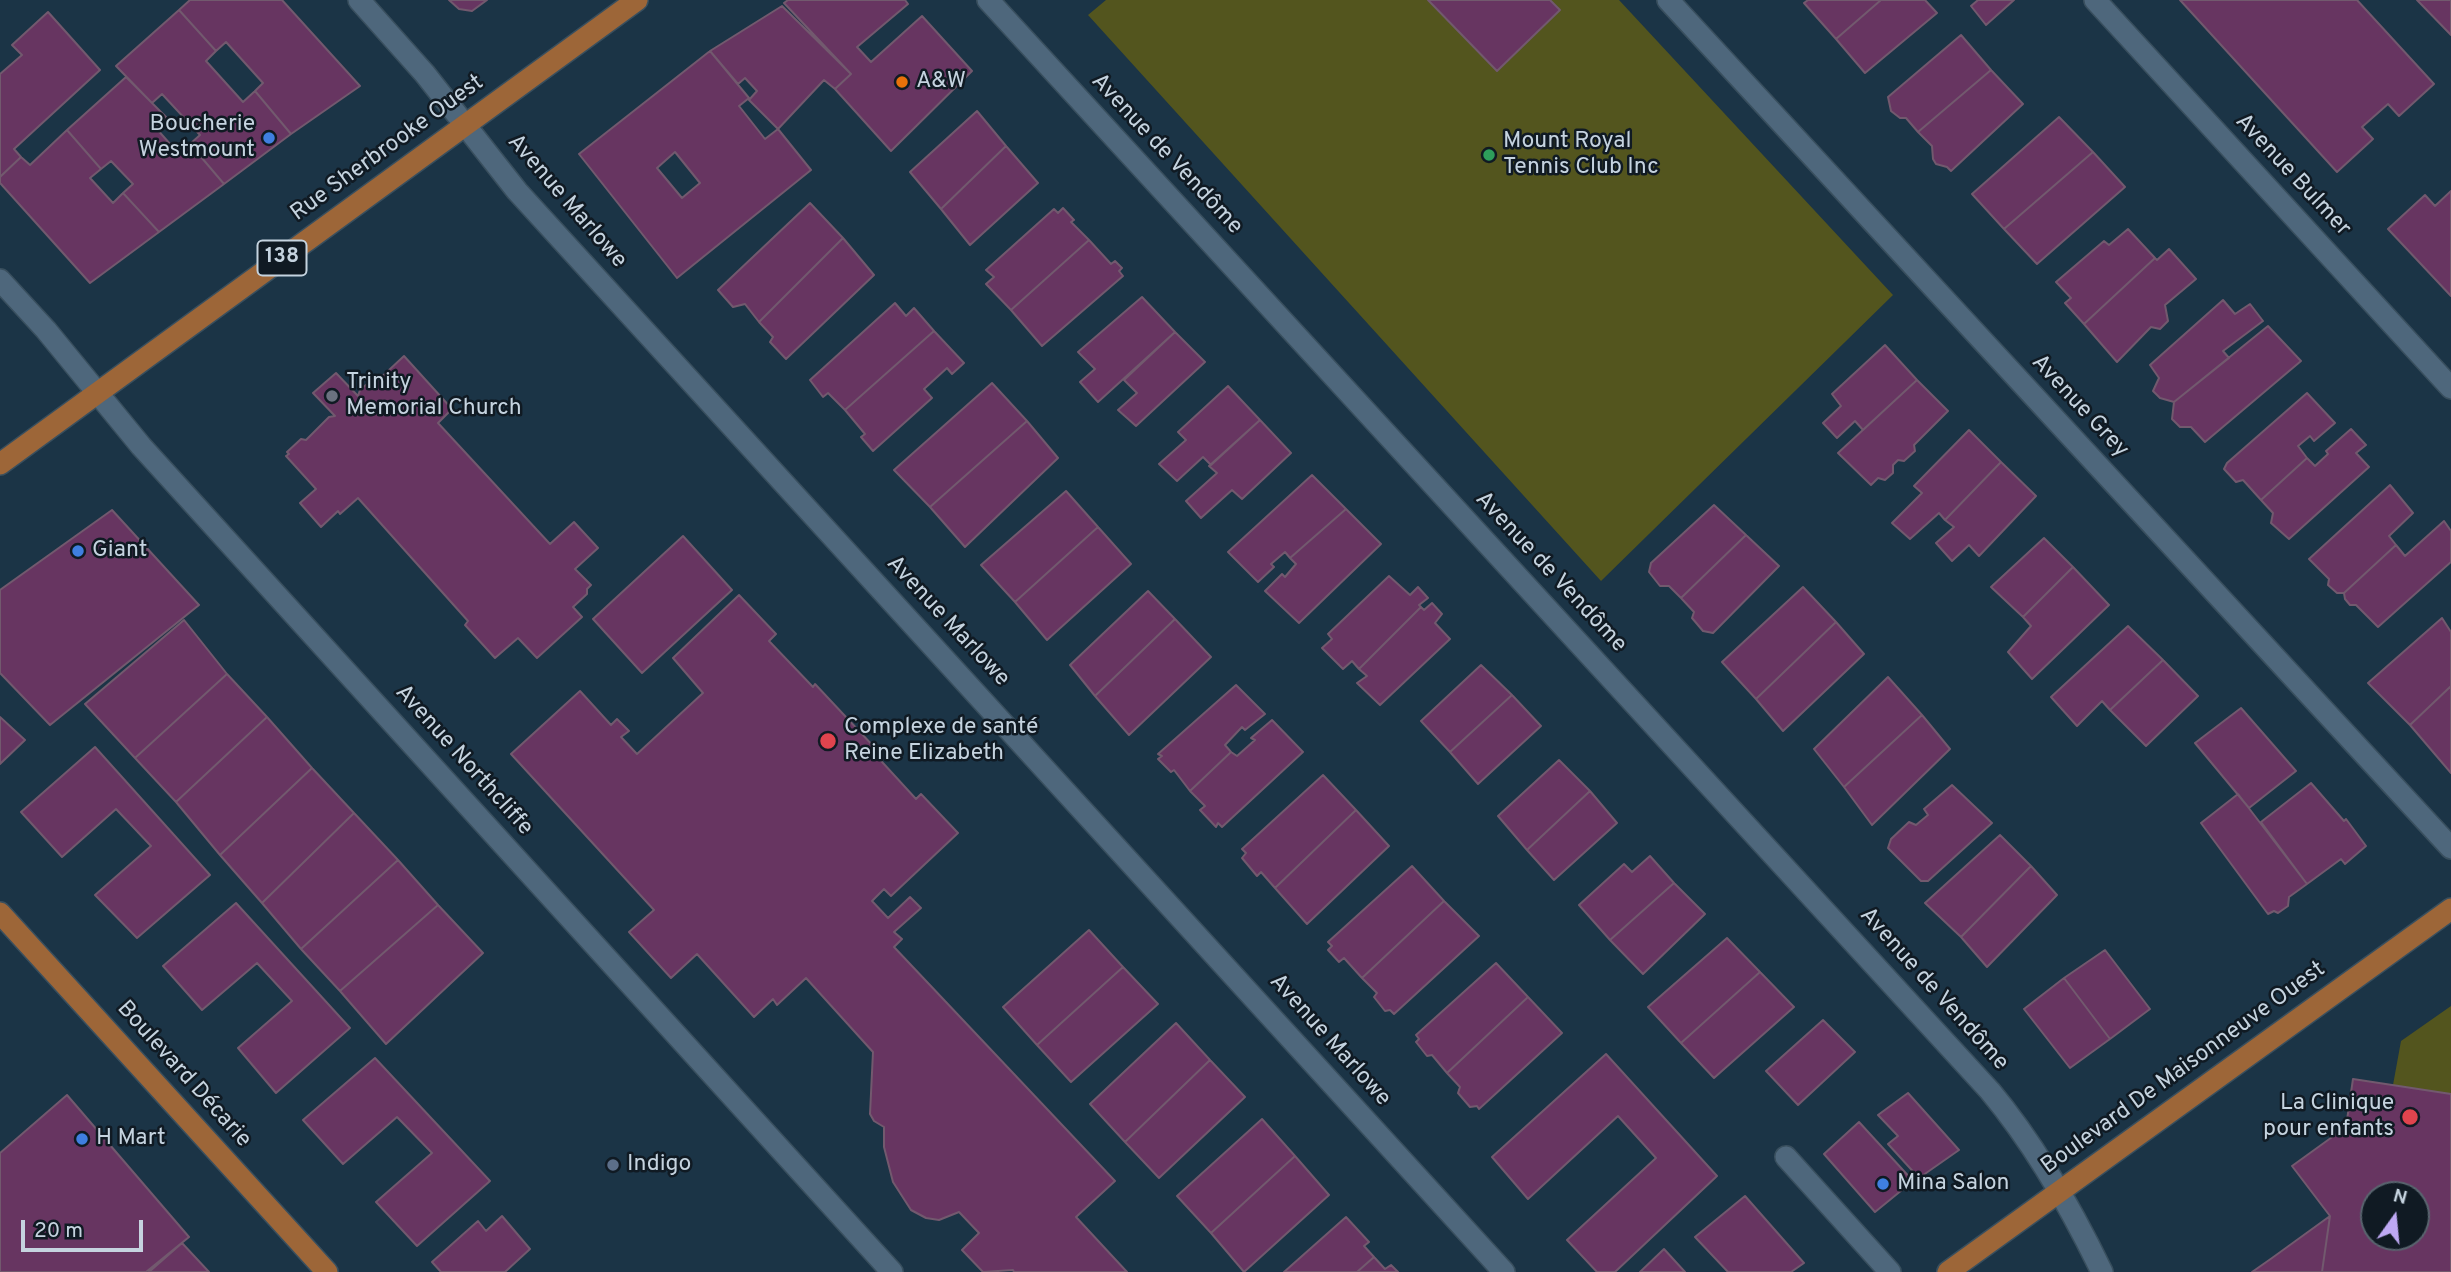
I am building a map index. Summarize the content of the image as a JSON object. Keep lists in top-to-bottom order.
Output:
{
  "streets": {
    "main road": [
      "Rue Sherbrooke Ouest",
      "138",
      "Boulevard De Maisonneuve Ouest",
      "Boulevard Décarie"
    ],
    "street": [
      "Avenue de Vendôme",
      "Avenue Bulmer",
      "Avenue Marlowe",
      "Avenue Grey",
      "Avenue Northcliffe"
    ]
  },
  "crossings": [
    ["Rue Sherbrooke Ouest", "Avenue Marlowe"],
    ["Rue Sherbrooke Ouest", "Avenue Northcliffe"],
    ["Avenue de Vendôme", "Boulevard De Maisonneuve Ouest"]
  ],
  "places": [
    "A&W",
    "Boucherie Westmount",
    "Mount Royal Tennis Club Inc",
    "Trinity Memorial Church",
    "Giant",
    "Complexe de santé Reine Elizabeth",
    "La Clinique pour enfants",
    "H Mart",
    "Indigo",
    "Mina Salon"
  ],
  "scale_bar": "20 m",
  "north": "top"
}
